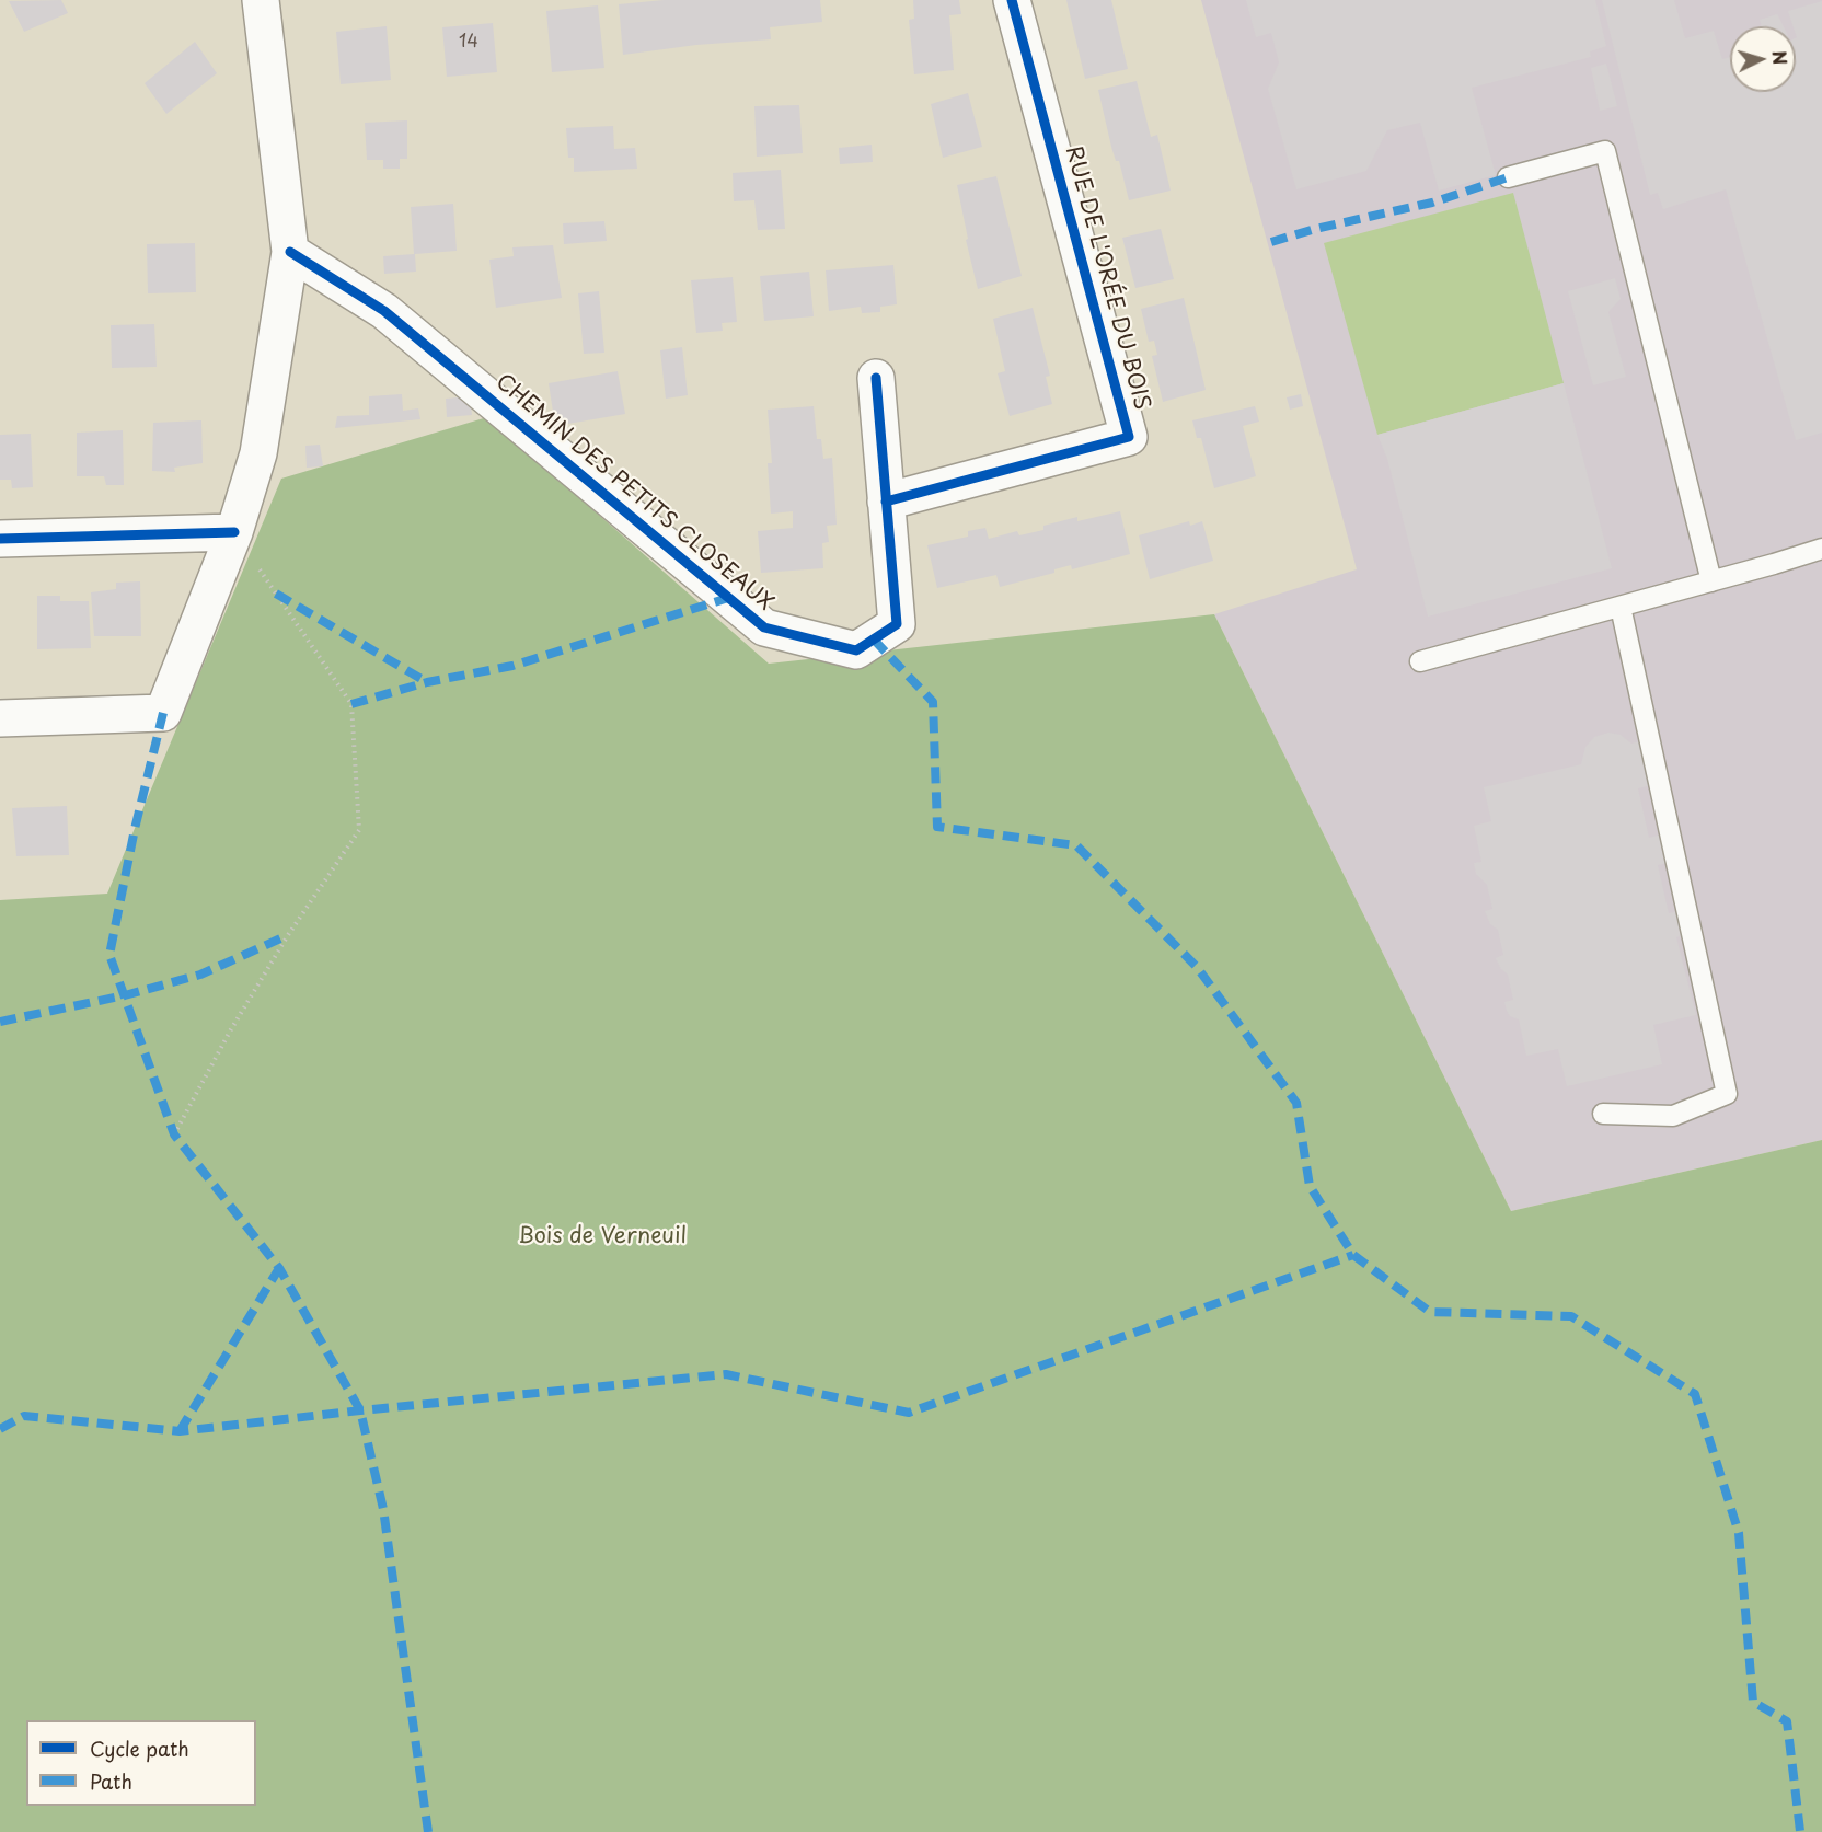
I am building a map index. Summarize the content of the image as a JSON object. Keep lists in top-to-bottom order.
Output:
{
  "streets": {
    "street": ["RUE DE L'ORÉE DU BOIS", "CHEMIN DES PETITS CLOSEAUX"]
  },
  "crossings": [
    ["RUE DE L'ORÉE DU BOIS", "CHEMIN DES PETITS CLOSEAUX"]
  ],
  "parks": ["Bois de Verneuil"],
  "house_numbers": ["14"],
  "legend": ["Cycle path", "Path"],
  "north": "right"
}
